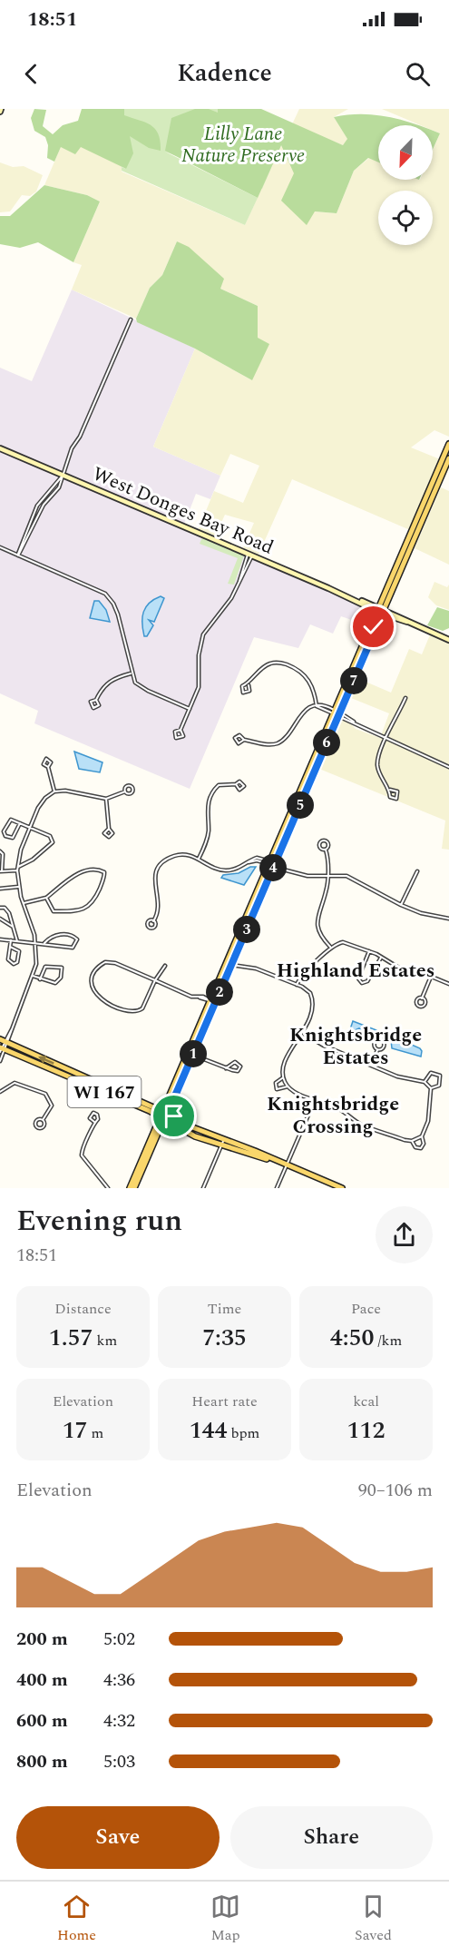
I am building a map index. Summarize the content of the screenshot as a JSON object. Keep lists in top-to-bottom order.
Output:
{
  "streets": {
    "main road": ["WI 167"],
    "street": ["West Donges Bay Road"]
  },
  "districts": ["Highland Estates", "Knightsbridge Estates", "Knightsbridge Crossing"],
  "parks": ["Lilly Lane Nature Preserve"],
  "north": "bottom left",
  "page": {
    "status": "18:51",
    "header": "Kadence",
    "pins": [
      "7",
      "6",
      "5",
      "4",
      "3",
      "2",
      "1"
    ],
    "heading": ["Evening run", "18:51"],
    "stats": [
      ["Distance", "1.57 km"],
      ["Time", "7:35"],
      ["Pace", "4:50 /km"],
      ["Elevation", "17 m"],
      ["Heart rate", "144 bpm"],
      ["kcal", "112"]
    ],
    "chart": ["Elevation", "90–106 m"],
    "list": [
      {
        "name": "200 m",
        "note": "5:02"
      },
      {
        "name": "400 m",
        "note": "4:36"
      },
      {
        "name": "600 m",
        "note": "4:32"
      },
      {
        "name": "800 m",
        "note": "5:03"
      }
    ],
    "buttons": ["Save", "Share"],
    "tabs": ["Home", "Map", "Saved"]
  }
}
